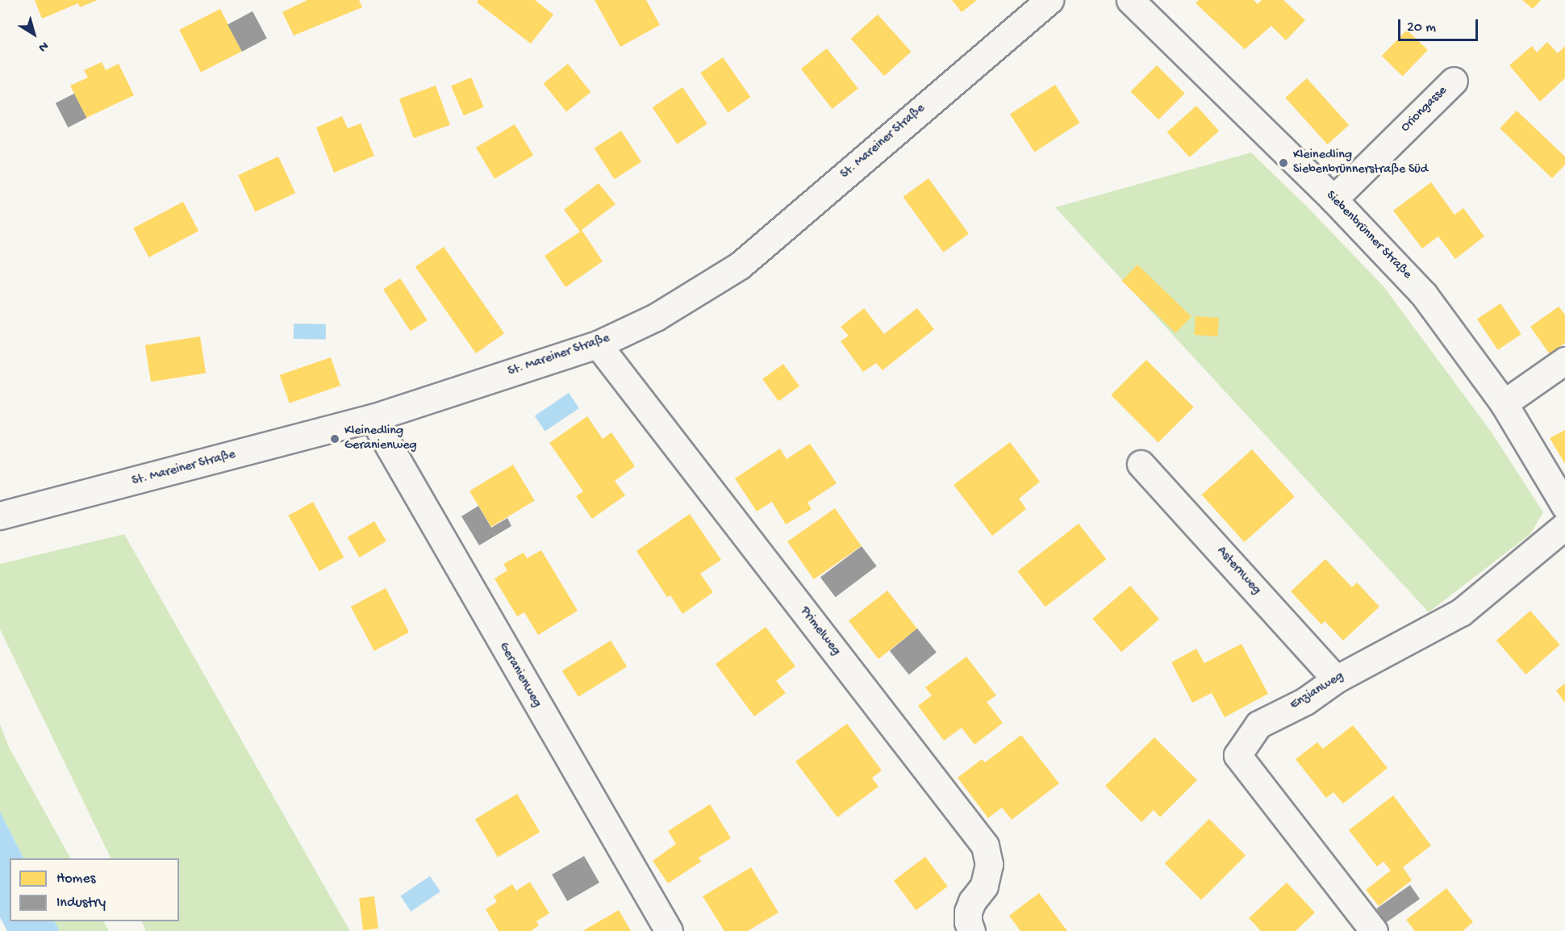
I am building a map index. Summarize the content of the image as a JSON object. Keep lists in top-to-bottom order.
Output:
{
  "streets": {
    "street": [
      "Oriongasse",
      "St. Mareiner Straße",
      "Siebenbrünner Straße",
      "Asternweg",
      "Primelweg",
      "Geranienweg",
      "Enzianweg"
    ]
  },
  "crossings": [
    ["Oriongasse", "Siebenbrünner Straße"],
    ["St. Mareiner Straße", "Primelweg"],
    ["St. Mareiner Straße", "Geranienweg"],
    ["Asternweg", "Enzianweg"]
  ],
  "places": ["Kleinedling Siebenbrünnerstraße Süd", "Kleinedling Geranienweg"],
  "legend": ["Homes", "Industry"],
  "scale_bar": "20 m",
  "north": "bottom right"
}
